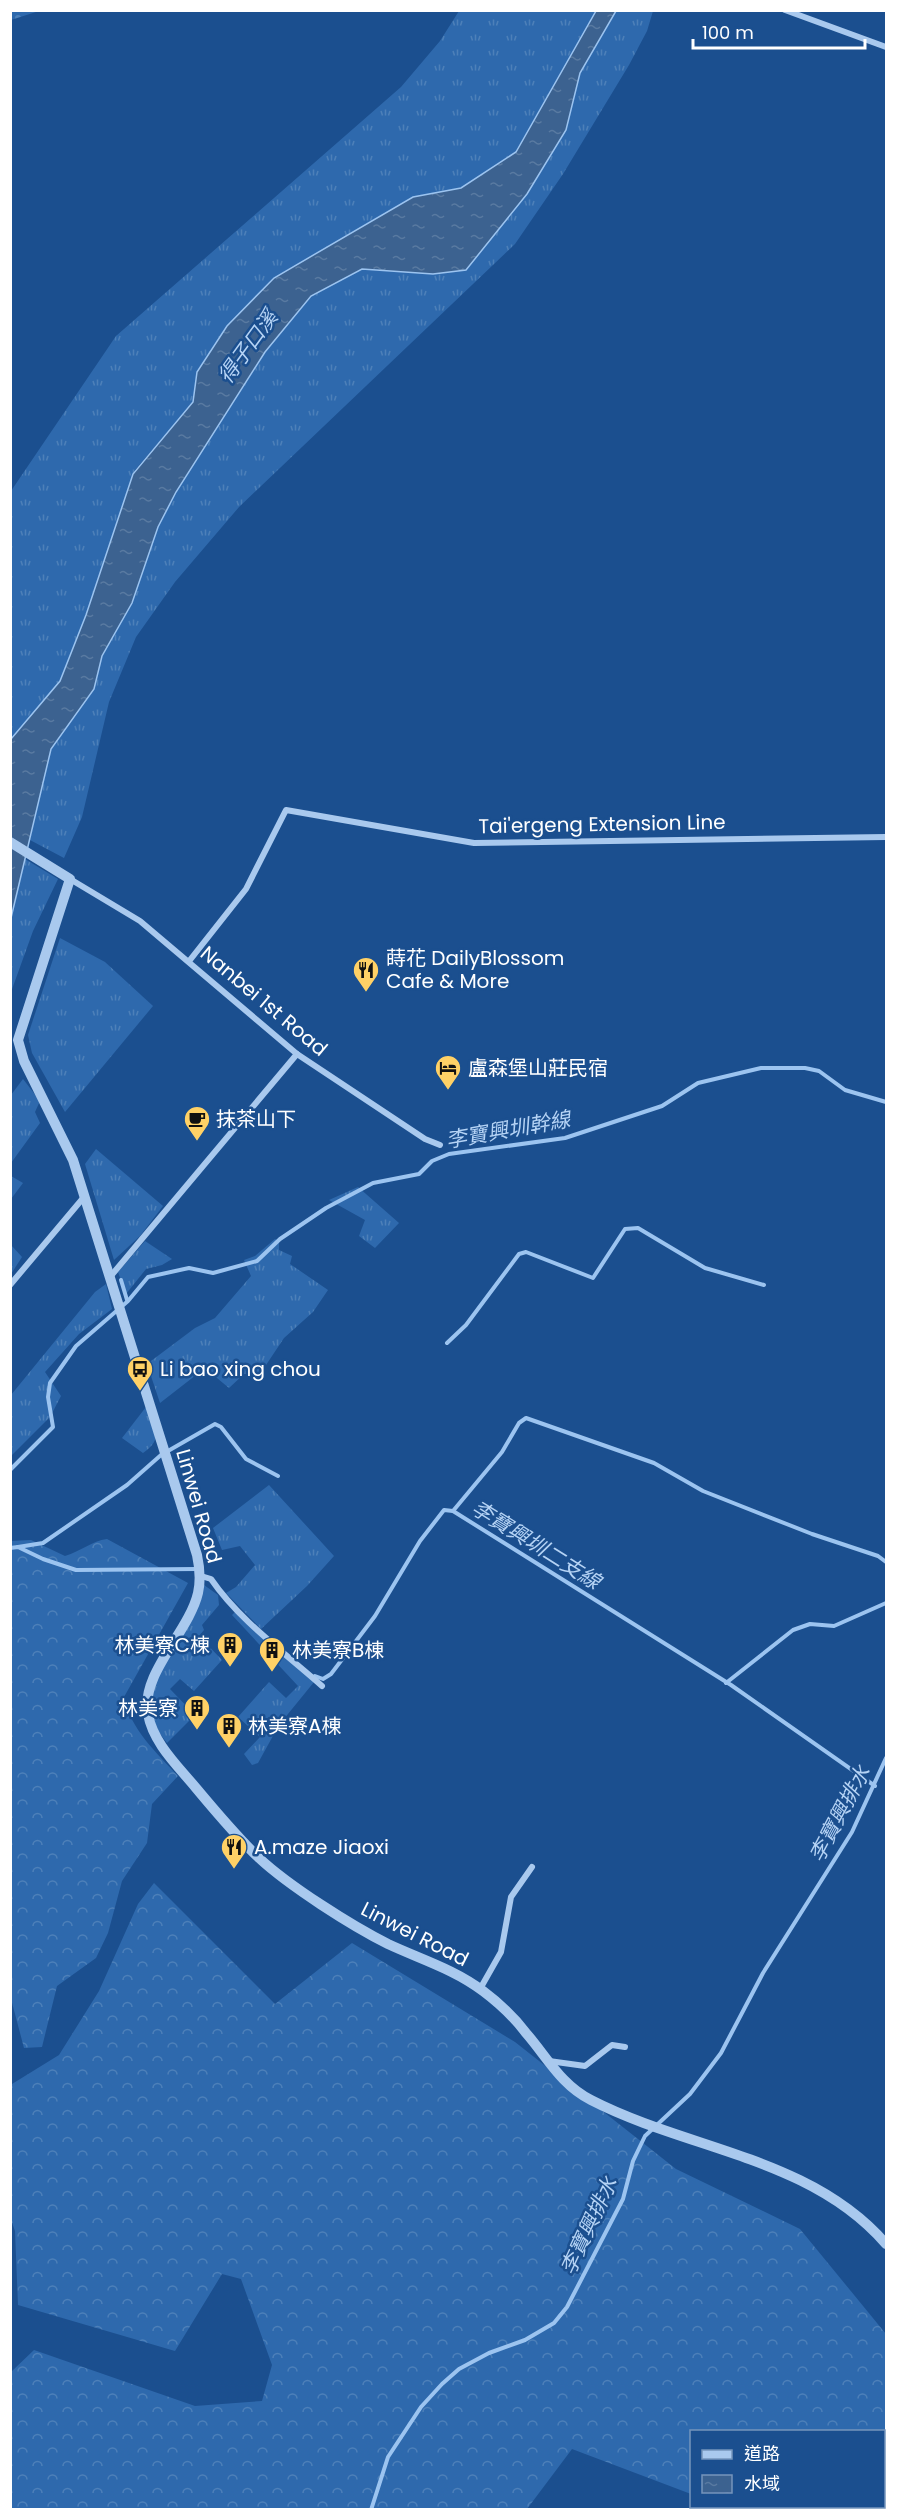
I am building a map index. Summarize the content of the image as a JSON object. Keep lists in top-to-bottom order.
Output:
{
  "streets": {
    "street": ["Tai'ergeng Extension Line", "Nanbei 1st Road", "Linwei Road"]
  },
  "crossings": [
    ["Tai'ergeng Extension Line", "Nanbei 1st Road"],
    ["Nanbei 1st Road", "Linwei Road"]
  ],
  "water": [
    "得子口溪",
    "李寶興圳幹線",
    "李寶興圳二支線",
    "李寶興排水"
  ],
  "places": {
    "restaurant": ["蒔花 DailyBlossom Cafe & More", "A.maze Jiaoxi"],
    "hotel": ["盧森堡山莊民宿"],
    "cafe": ["抹茶山下"],
    "bus stop": ["Li bao xing chou"],
    "building": [
      "林美寮C棟",
      "林美寮B棟",
      "林美寮",
      "林美寮A棟"
    ]
  },
  "legend": ["道路", "水域"],
  "scale_bar": "100 m"
}
